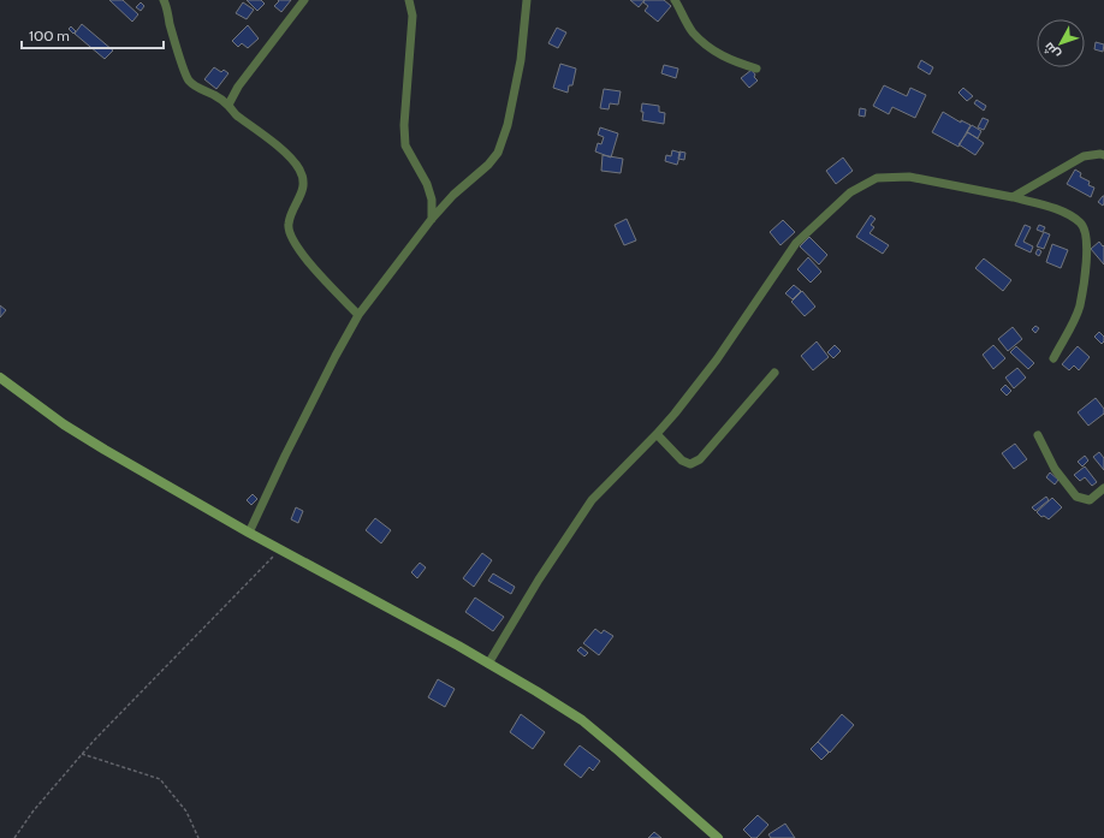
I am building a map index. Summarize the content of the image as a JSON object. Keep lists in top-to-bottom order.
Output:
{
  "scale_bar": "100 m",
  "north": "bottom left"
}
